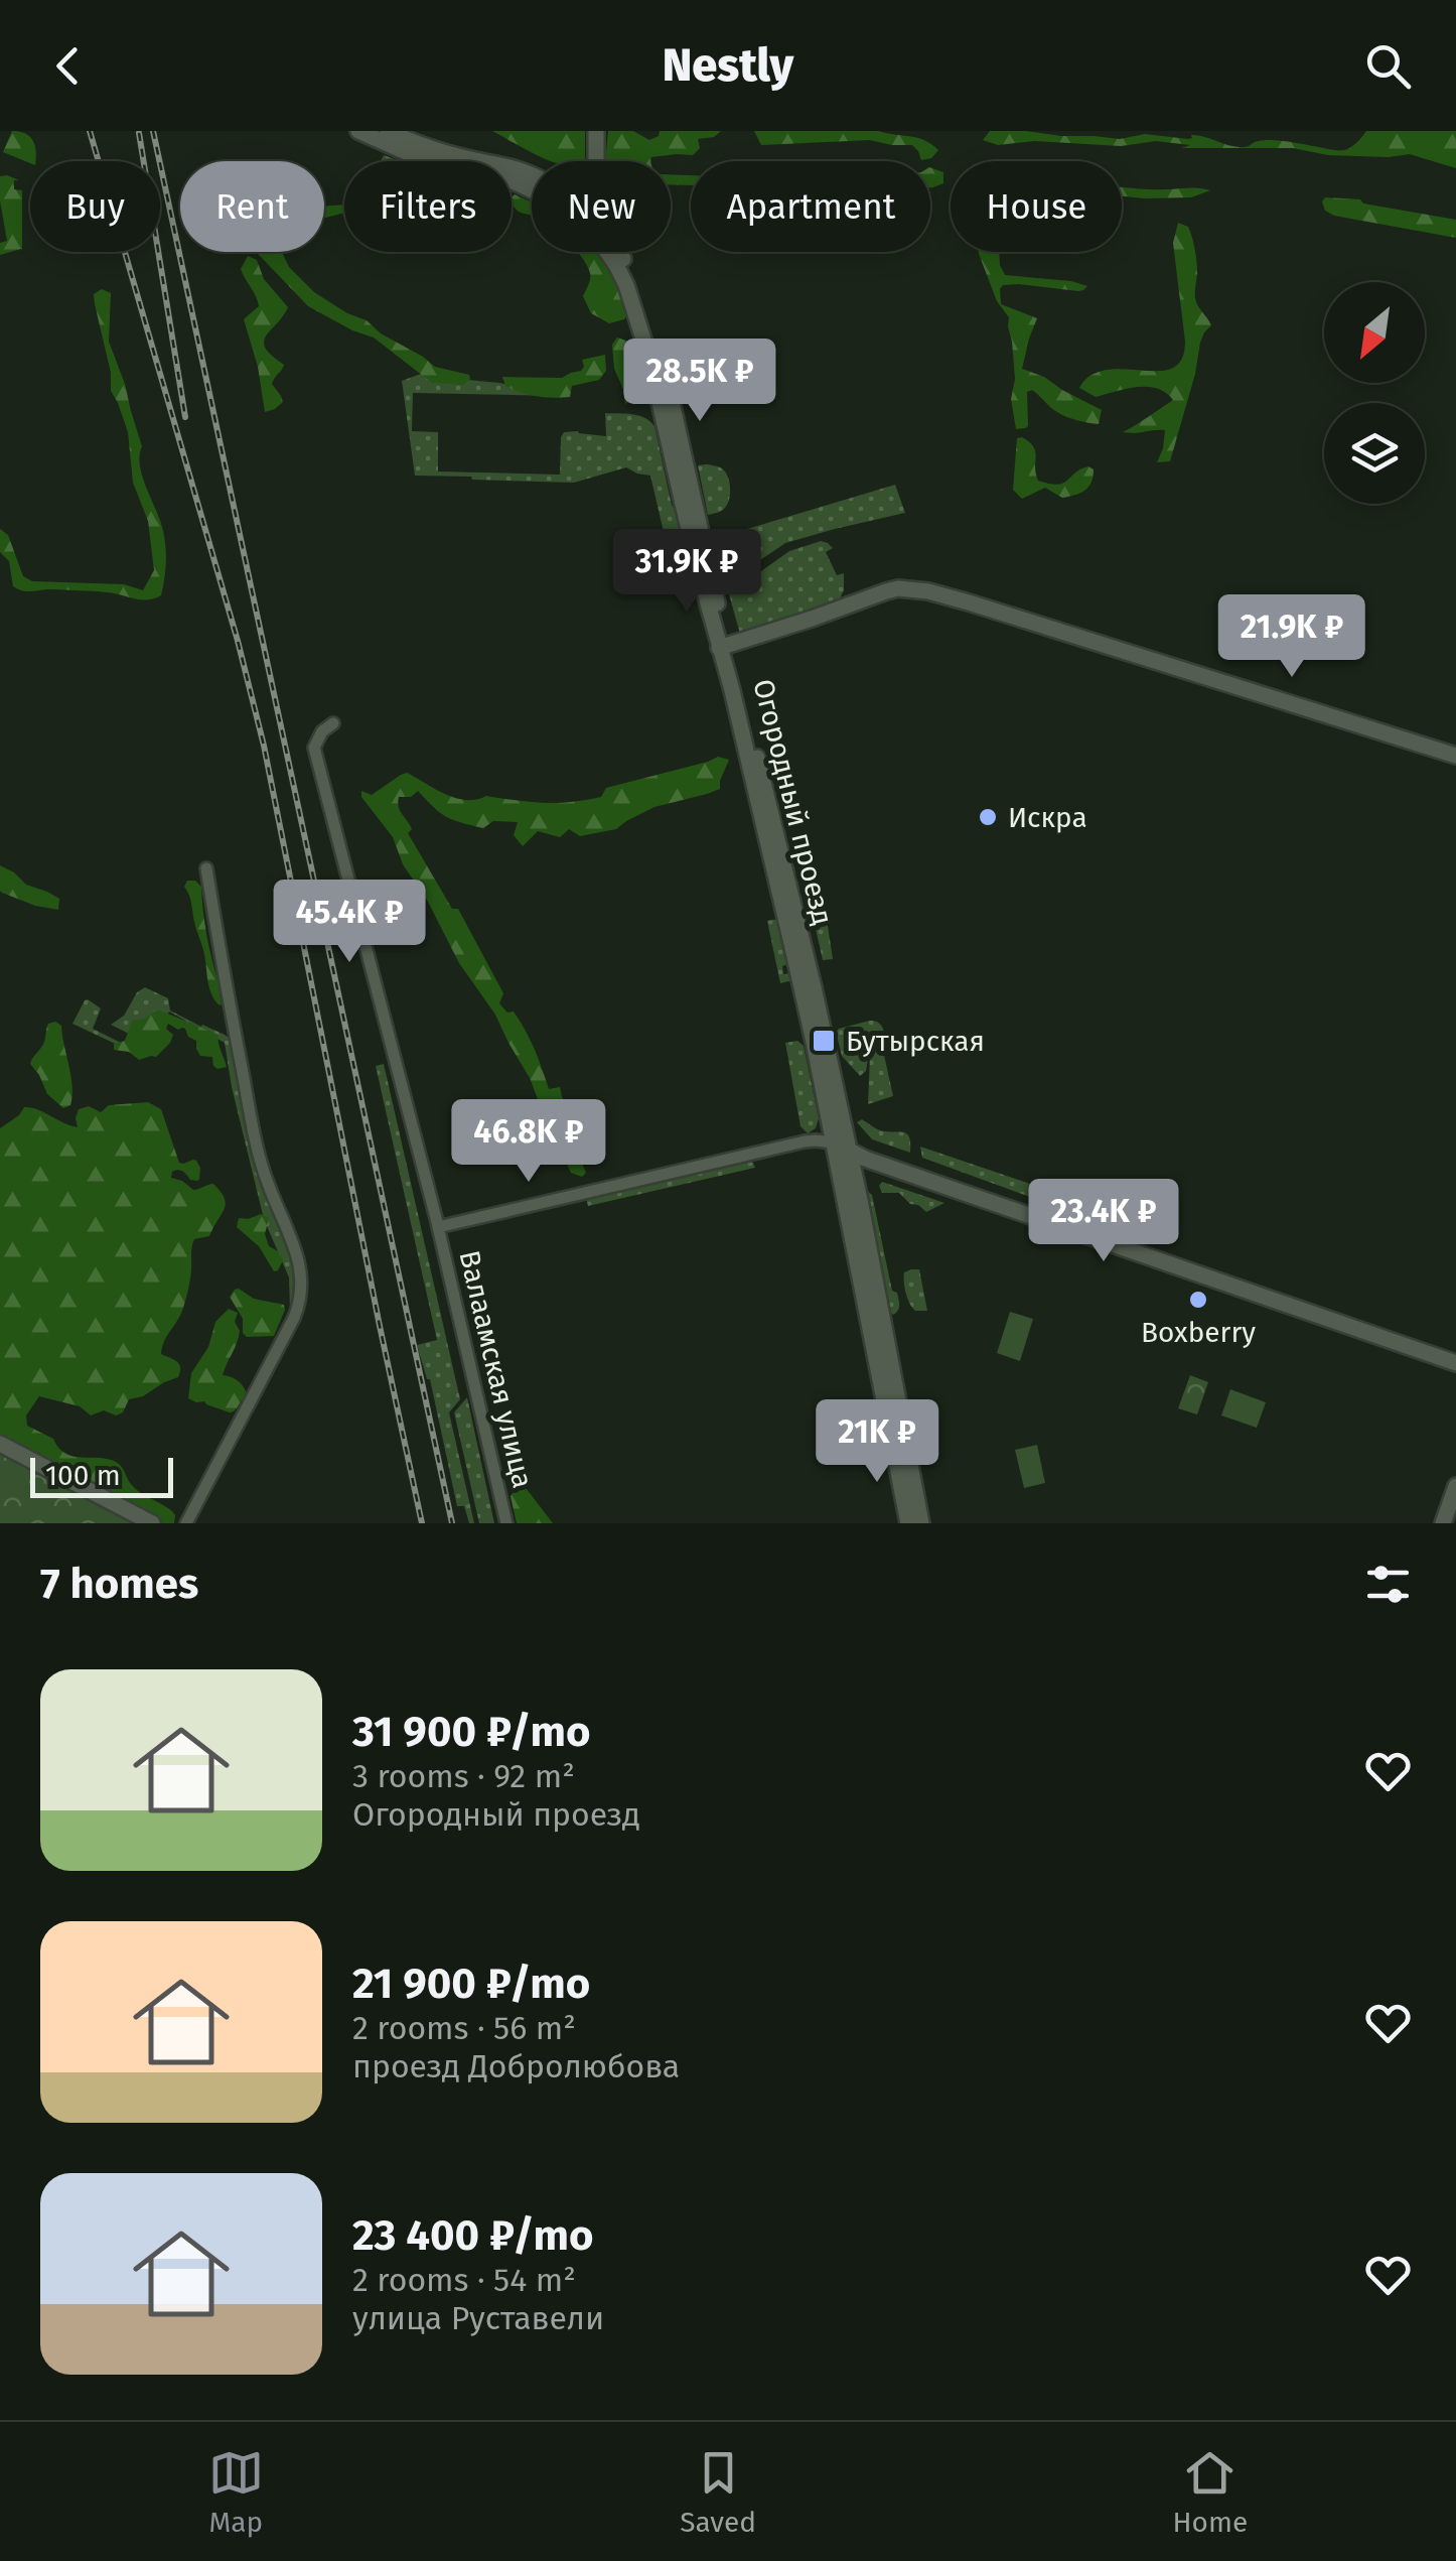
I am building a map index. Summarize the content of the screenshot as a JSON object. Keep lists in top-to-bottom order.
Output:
{
  "streets": {
    "main road": ["Огородный проезд"],
    "street": ["Валаамская улица"]
  },
  "places": {
    "other": ["Искра", "Boxberry"],
    "transit": ["Бутырская"]
  },
  "scale_bar": "100 m",
  "north": "bottom left",
  "page": {
    "header": "Nestly",
    "chip": [
      "Buy",
      "Rent",
      "Filters",
      "New",
      "Apartment",
      "House"
    ],
    "price": [
      "28.5K ₽",
      "31.9K ₽",
      "21.9K ₽",
      "45.4K ₽",
      "46.8K ₽",
      "23.4K ₽",
      "21K ₽"
    ],
    "scale": "100 m",
    "heading": "7 homes",
    "list": [
      {
        "name": "31 900 ₽/mo",
        "note": "3 rooms · 92 m² · Огородный проезд"
      },
      {
        "name": "21 900 ₽/mo",
        "note": "2 rooms · 56 m² · проезд Добролюбова"
      },
      {
        "name": "23 400 ₽/mo",
        "note": "2 rooms · 54 m² · улица Руставели"
      }
    ],
    "tabs": ["Map", "Saved", "Home"]
  }
}
